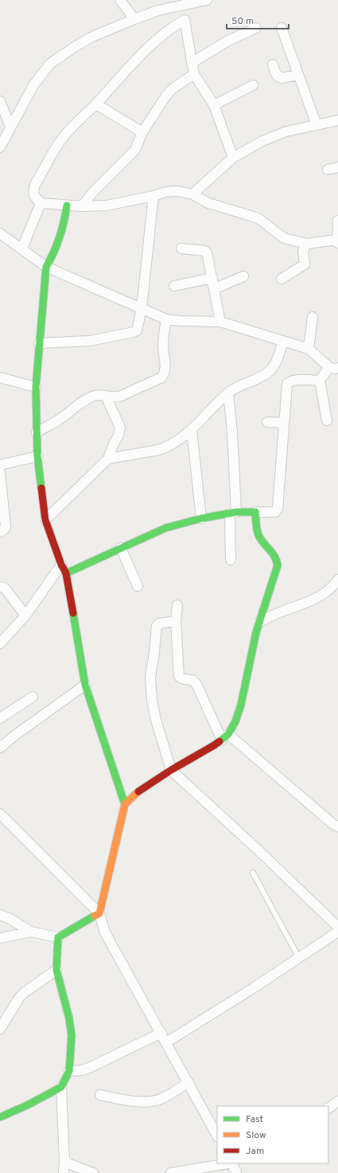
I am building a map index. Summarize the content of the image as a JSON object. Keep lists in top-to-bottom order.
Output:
{
  "legend": ["Fast", "Slow", "Jam"],
  "scale_bar": "50 m"
}
